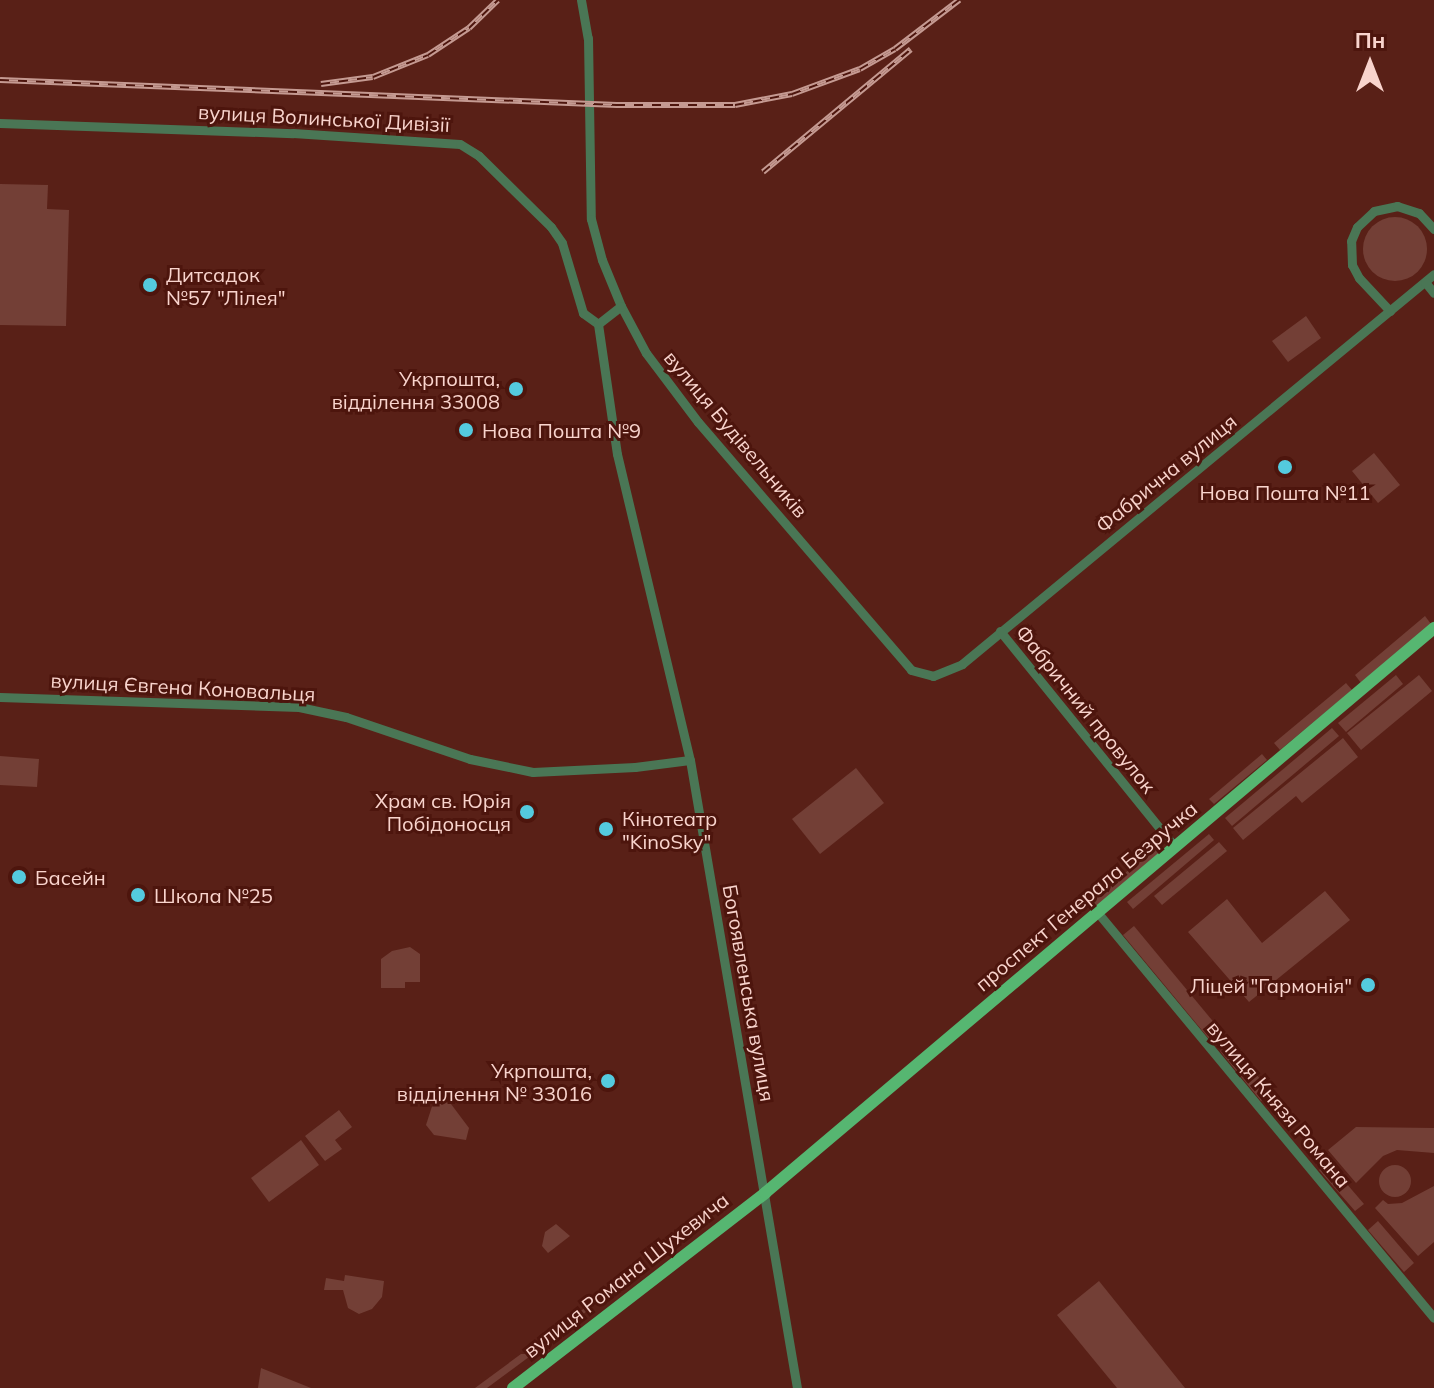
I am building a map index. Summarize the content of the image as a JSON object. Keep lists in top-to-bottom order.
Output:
{
  "streets": {
    "main road": ["проспект Генерала Безручка", "вулиця Романа Шухевича"],
    "street": [
      "вулиця Волинської Дивізії",
      "вулиця Будівельників",
      "Фабрична вулиця",
      "вулиця Євгена Коновальця",
      "Фабричний провулок",
      "Богоявленська вулиця",
      "вулиця Князя Романа"
    ]
  },
  "crossings": [
    ["вулиця Волинської Дивізії", "Богоявленська вулиця"],
    ["вулиця Будівельників", "Фабрична вулиця"],
    ["Фабрична вулиця", "Фабричний провулок"],
    ["вулиця Євгена Коновальця", "Богоявленська вулиця"],
    ["Фабричний провулок", "проспект Генерала Безручка"],
    ["проспект Генерала Безручка", "Богоявленська вулиця"],
    ["проспект Генерала Безручка", "вулиця Князя Романа"],
    ["проспект Генерала Безручка", "вулиця Романа Шухевича"],
    ["Богоявленська вулиця", "вулиця Романа Шухевича"]
  ],
  "places": [
    "Дитсадок №57 \"Лілея\"",
    "Укрпошта, відділення 33008",
    "Нова Пошта №9",
    "Нова Пошта №11",
    "Храм св. Юрія Побідоносця",
    "Кінотеатр \"KinoSky\"",
    "Басейн",
    "Школа №25",
    "Ліцей \"Гармонія\"",
    "Укрпошта, відділення № 33016"
  ],
  "north": "top"
}
